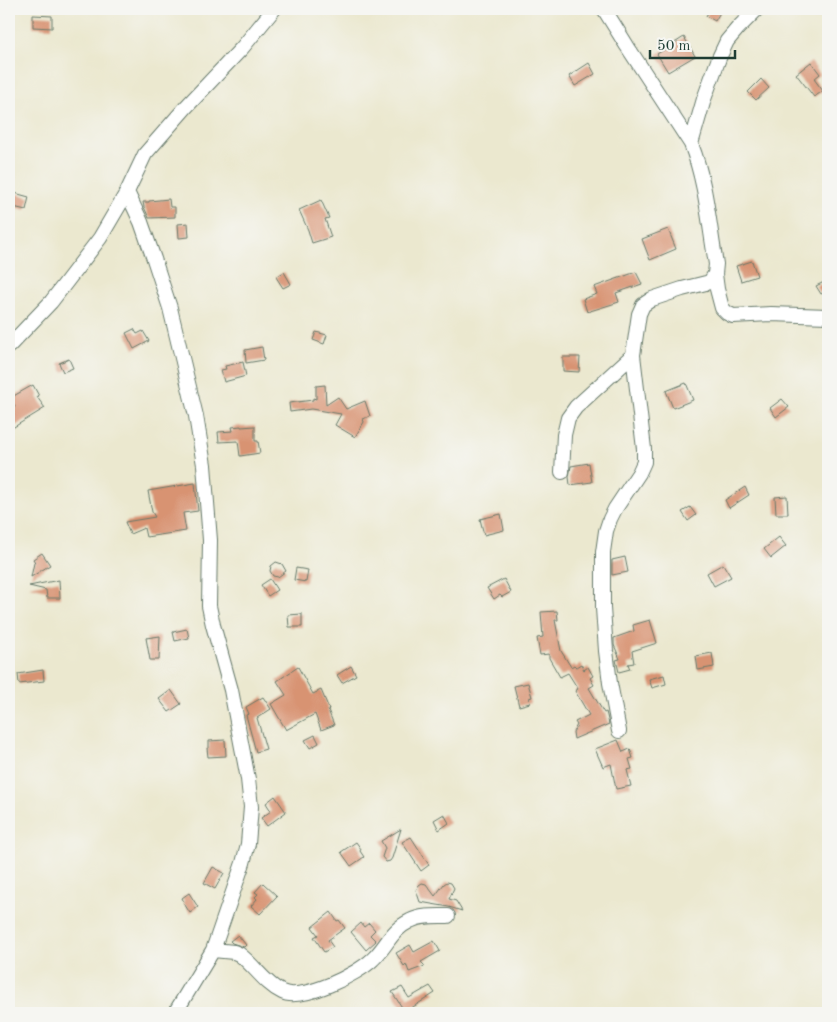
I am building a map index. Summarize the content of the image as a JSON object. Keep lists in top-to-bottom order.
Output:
{
  "scale_bar": "50 m"
}
